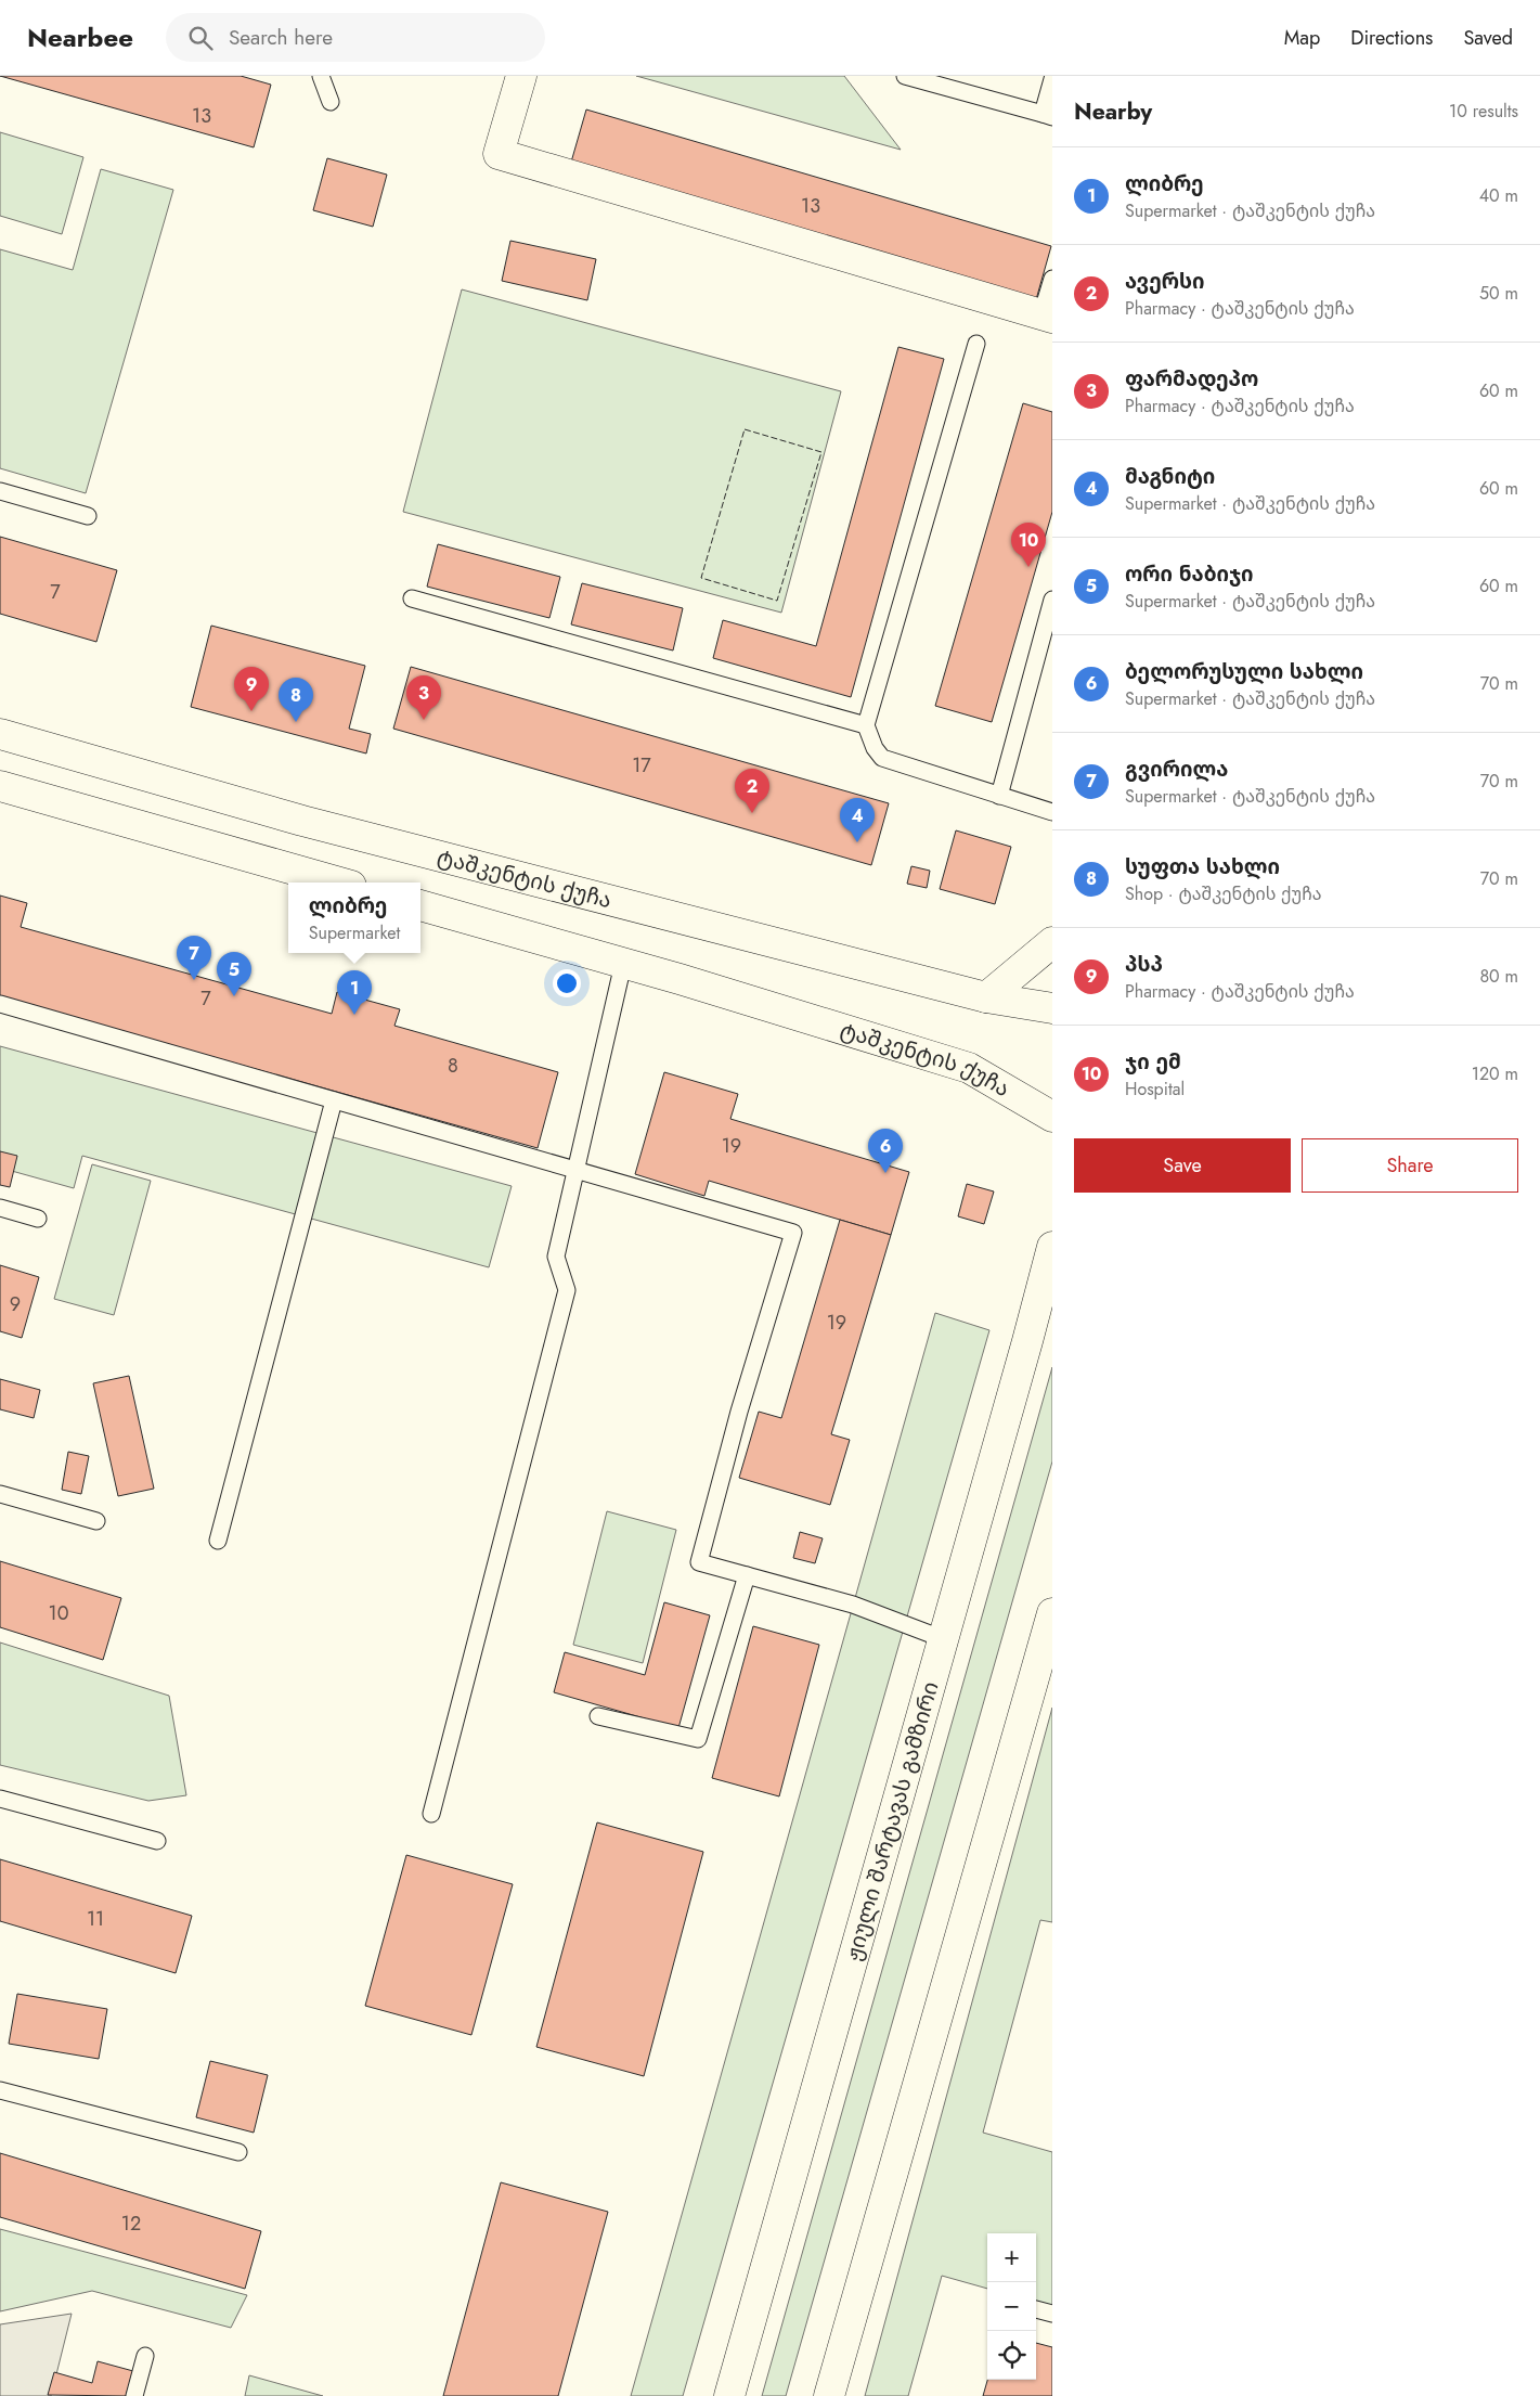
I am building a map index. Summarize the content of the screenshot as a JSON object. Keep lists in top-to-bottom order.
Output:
{
  "streets": {
    "main road": ["ტაშკენტის ქუჩა", "ჟიული შარტავას გამზირი"]
  },
  "house_numbers": [
    "13",
    "13",
    "7",
    "17",
    "7",
    "8",
    "19",
    "9",
    "19",
    "10",
    "11",
    "12"
  ],
  "page": {
    "header": "Nearbee",
    "search": "Search here",
    "nav": ["Map", "Directions", "Saved"],
    "heading": ["Nearby", "10 results"],
    "list": [
      {
        "mark": "1",
        "name": "ლიბრე",
        "note": "Supermarket · ტაშკენტის ქუჩა",
        "value": "40 m"
      },
      {
        "mark": "2",
        "name": "ავერსი",
        "note": "Pharmacy · ტაშკენტის ქუჩა",
        "value": "50 m"
      },
      {
        "mark": "3",
        "name": "ფარმადეპო",
        "note": "Pharmacy · ტაშკენტის ქუჩა",
        "value": "60 m"
      },
      {
        "mark": "4",
        "name": "მაგნიტი",
        "note": "Supermarket · ტაშკენტის ქუჩა",
        "value": "60 m"
      },
      {
        "mark": "5",
        "name": "ორი ნაბიჯი",
        "note": "Supermarket · ტაშკენტის ქუჩა",
        "value": "60 m"
      },
      {
        "mark": "6",
        "name": "ბელორუსული სახლი",
        "note": "Supermarket · ტაშკენტის ქუჩა",
        "value": "70 m"
      },
      {
        "mark": "7",
        "name": "გვირილა",
        "note": "Supermarket · ტაშკენტის ქუჩა",
        "value": "70 m"
      },
      {
        "mark": "8",
        "name": "სუფთა სახლი",
        "note": "Shop · ტაშკენტის ქუჩა",
        "value": "70 m"
      },
      {
        "mark": "9",
        "name": "პსპ",
        "note": "Pharmacy · ტაშკენტის ქუჩა",
        "value": "80 m"
      },
      {
        "mark": "10",
        "name": "ჯი ემ",
        "note": "Hospital",
        "value": "120 m"
      }
    ],
    "pins": [
      "10",
      "9",
      "3",
      "8",
      "2",
      "4",
      "7",
      "5",
      "1",
      "6"
    ],
    "popup": ["ლიბრე", "Supermarket"],
    "buttons": ["Save", "Share"],
    "map_buttons": ["+", "−"]
  }
}
